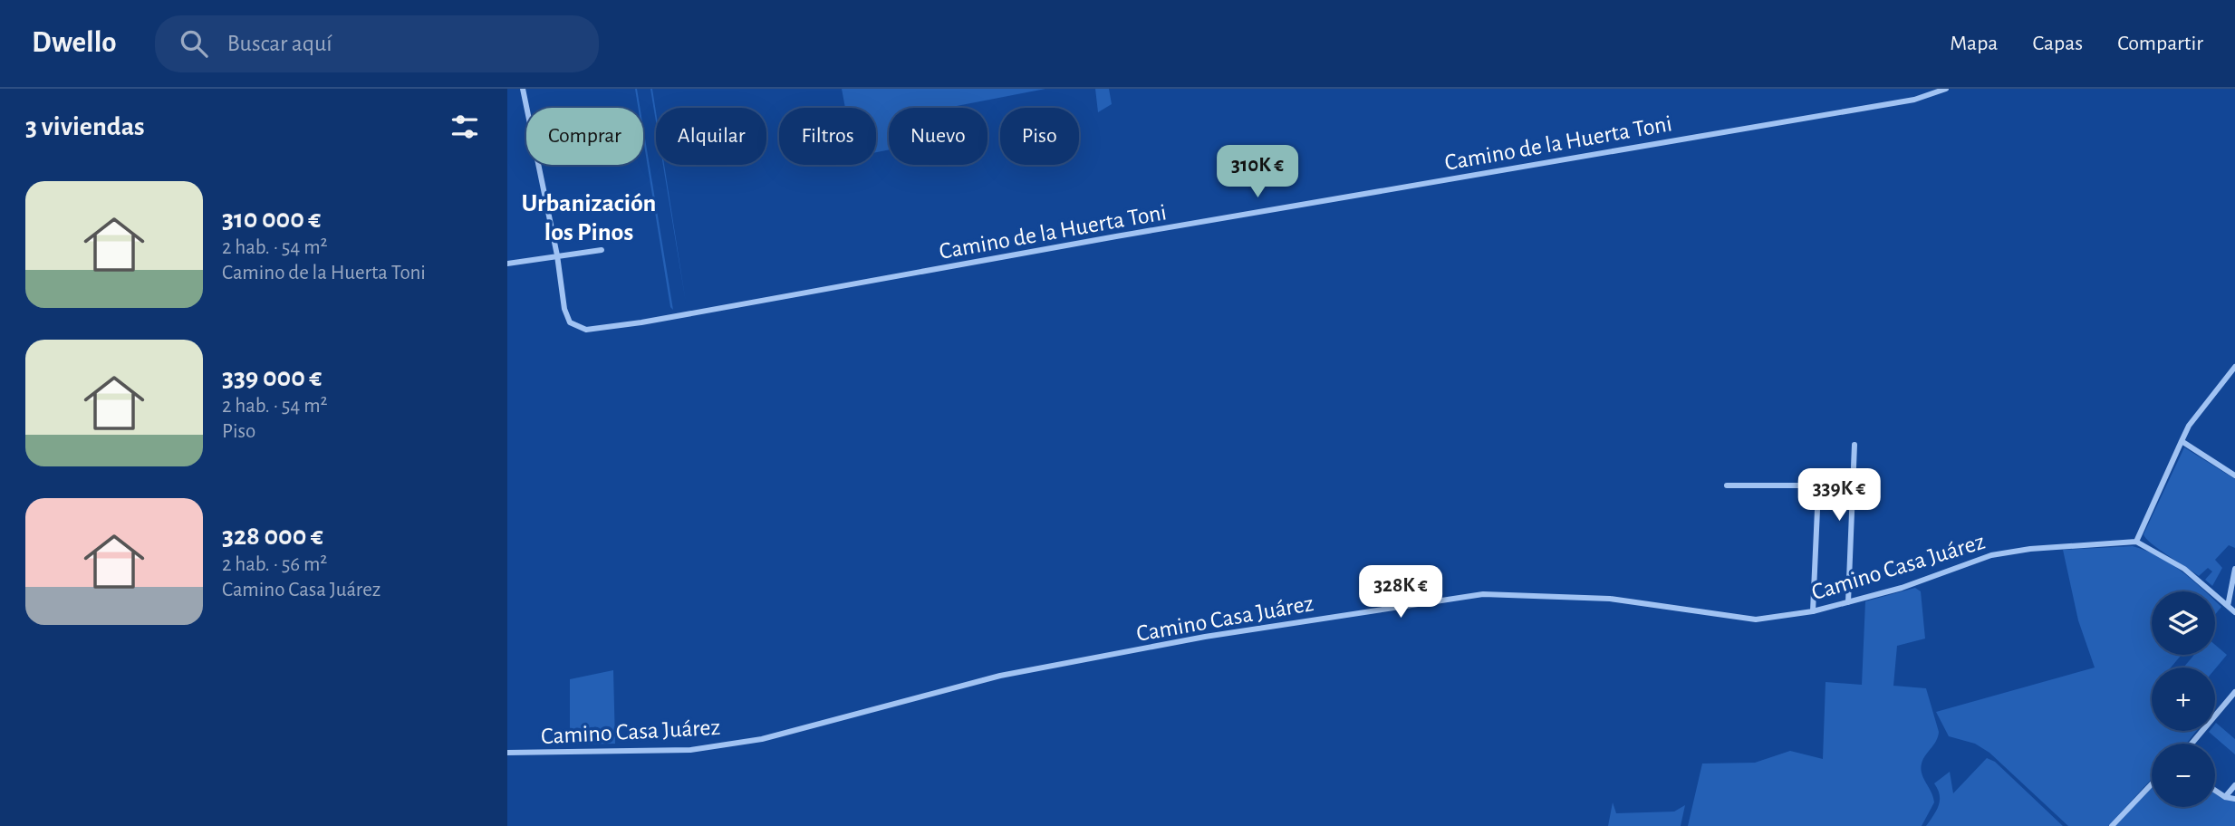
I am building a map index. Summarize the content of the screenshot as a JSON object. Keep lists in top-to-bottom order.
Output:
{
  "streets": {
    "street": ["Camino de la Huerta Toni", "Camino Casa Juárez"]
  },
  "districts": ["Urbanización los Pinos"],
  "page": {
    "header": "Dwello",
    "search": "Buscar aquí",
    "nav": ["Mapa", "Capas", "Compartir"],
    "heading": "3 viviendas",
    "chip": [
      "Comprar",
      "Alquilar",
      "Filtros",
      "Nuevo",
      "Piso"
    ],
    "price": ["310K €", "339K €", "328K €"],
    "list": [
      {
        "name": "310 000 €",
        "note": "2 hab. · 54 m² · Camino de la Huerta Toni"
      },
      {
        "name": "339 000 €",
        "note": "2 hab. · 54 m² · Piso"
      },
      {
        "name": "328 000 €",
        "note": "2 hab. · 56 m² · Camino Casa Juárez"
      }
    ],
    "map_buttons": ["+", "−"]
  }
}
